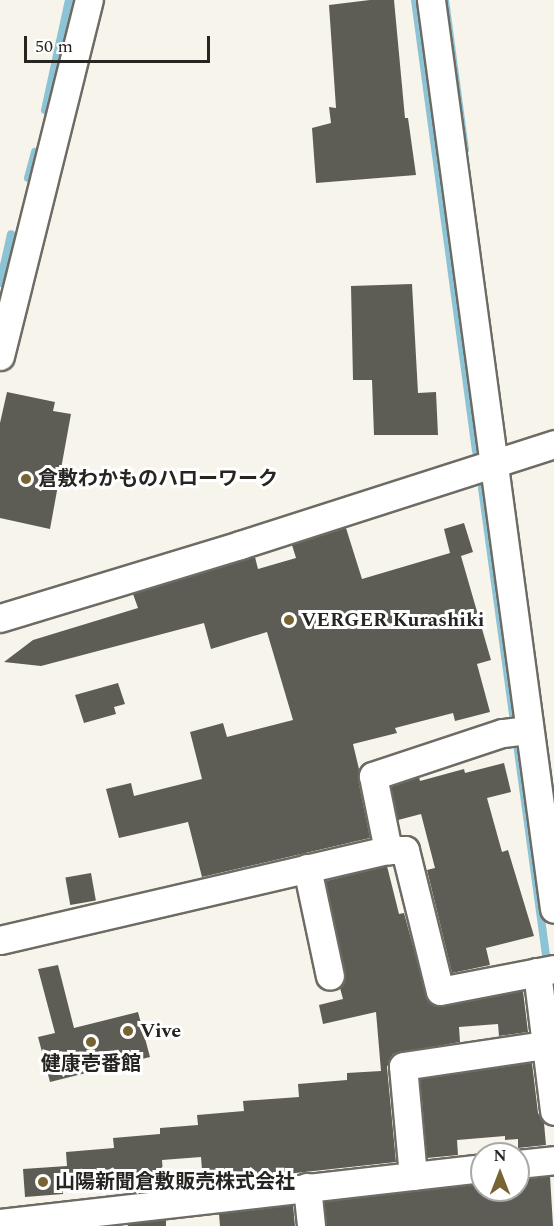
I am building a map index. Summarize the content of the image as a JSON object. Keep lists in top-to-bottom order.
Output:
{
  "places": [
    "倉敷わかものハローワーク",
    "VERGER Kurashiki",
    "Vive",
    "健康壱番館",
    "山陽新聞倉敷販売株式会社"
  ],
  "scale_bar": "50 m",
  "north": "top"
}
